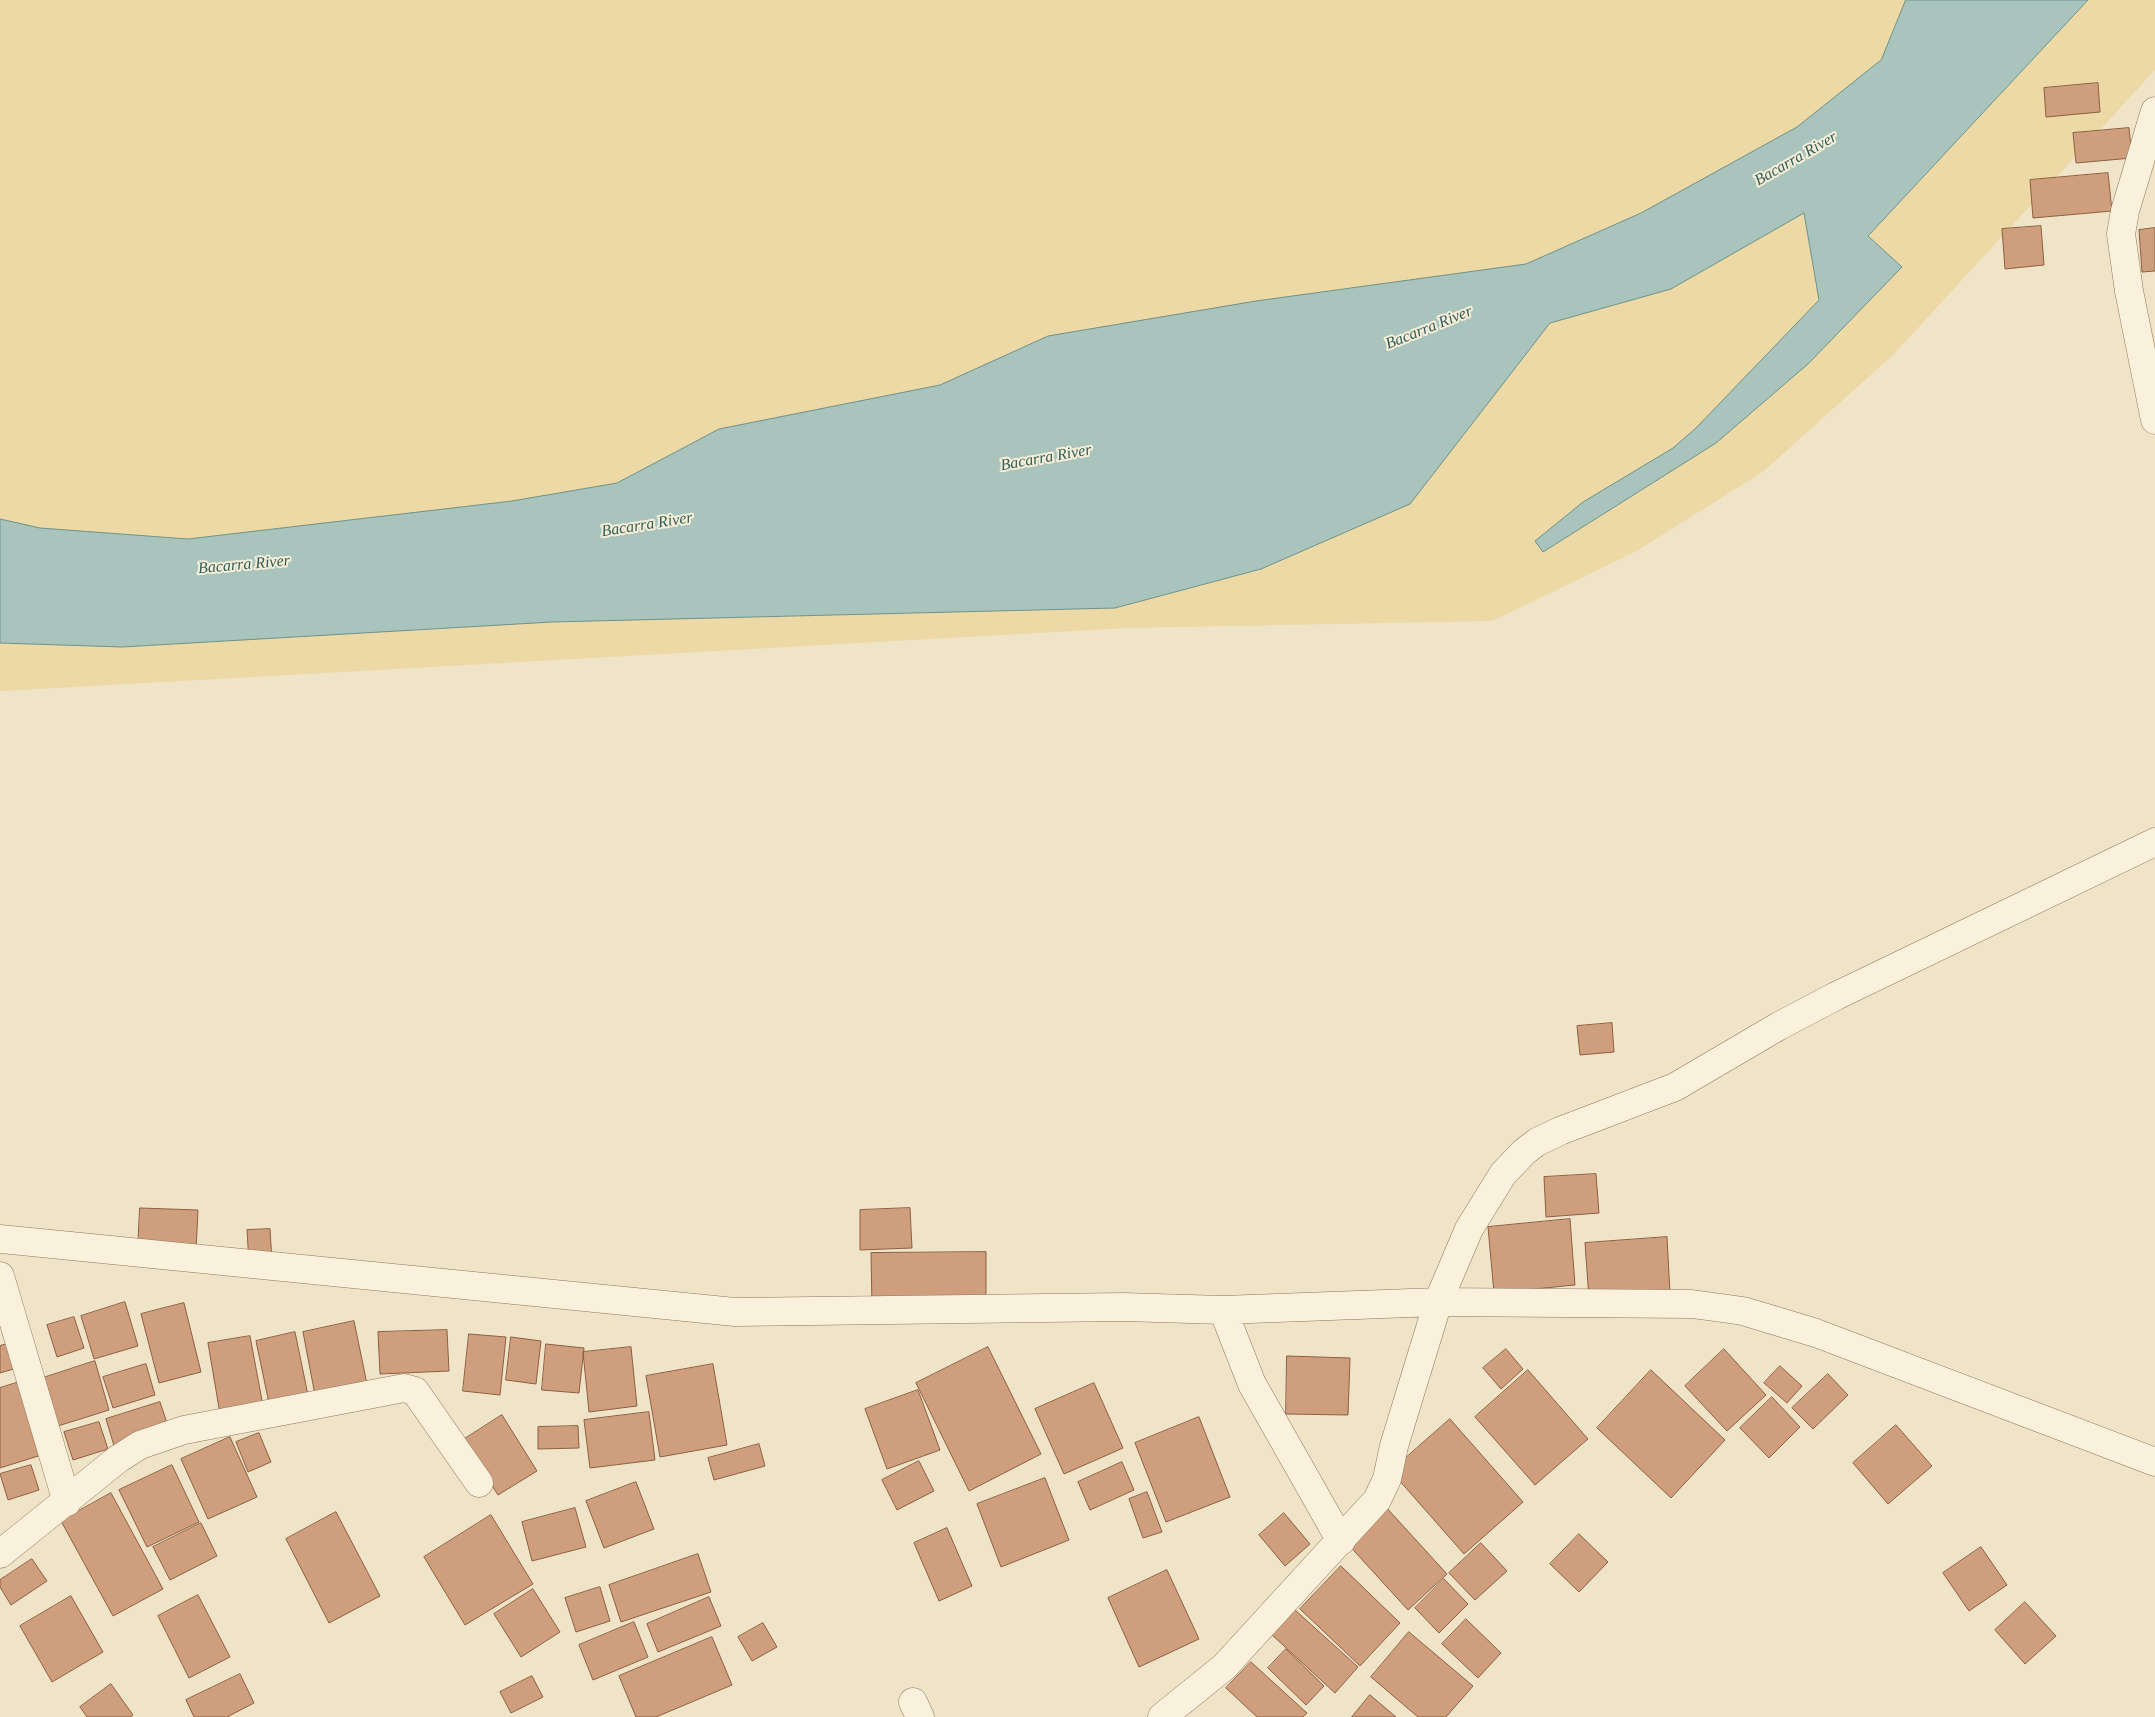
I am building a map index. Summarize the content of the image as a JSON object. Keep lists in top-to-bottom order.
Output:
{
  "water": ["Bacarra River"]
}
